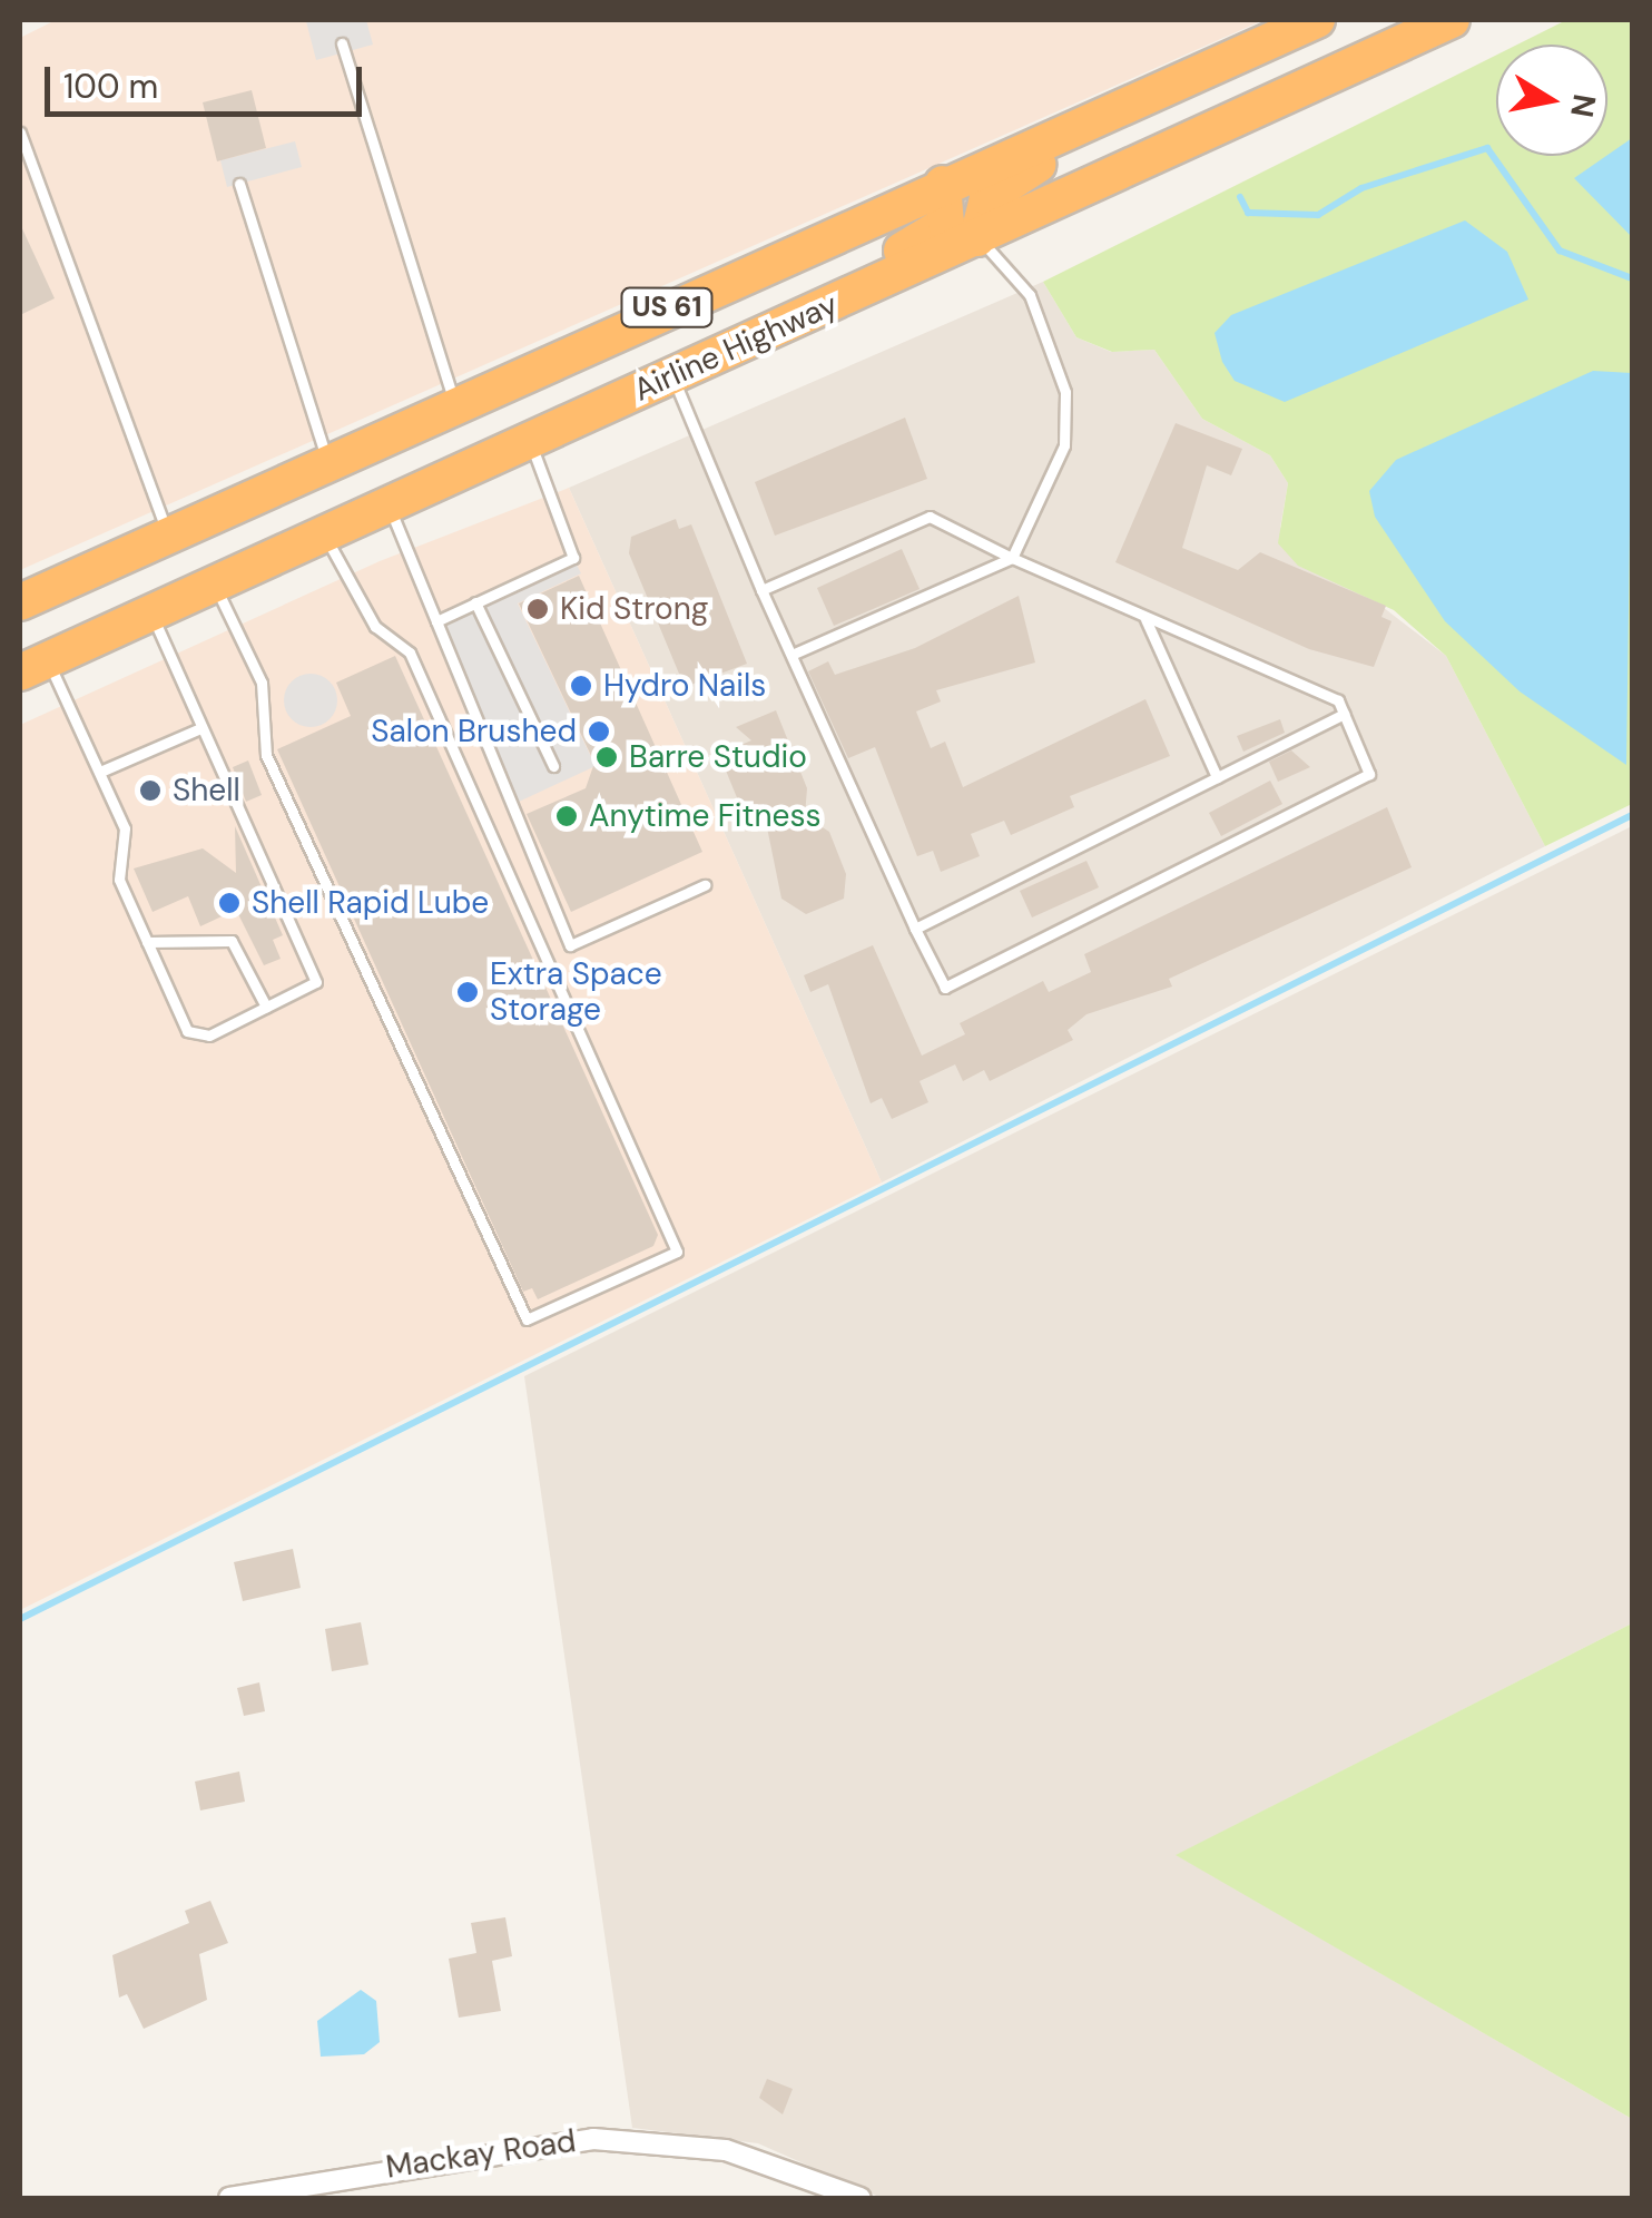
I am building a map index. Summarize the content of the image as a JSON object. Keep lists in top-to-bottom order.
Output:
{
  "streets": {
    "highway": ["US 61", "Airline Highway"],
    "street": ["Mackay Road"]
  },
  "places": [
    "Kid Strong",
    "Hydro Nails",
    "Salon Brushed",
    "Barre Studio",
    "Shell",
    "Anytime Fitness",
    "Shell Rapid Lube",
    "Extra Space Storage"
  ],
  "scale_bar": "100 m",
  "north": "right"
}
